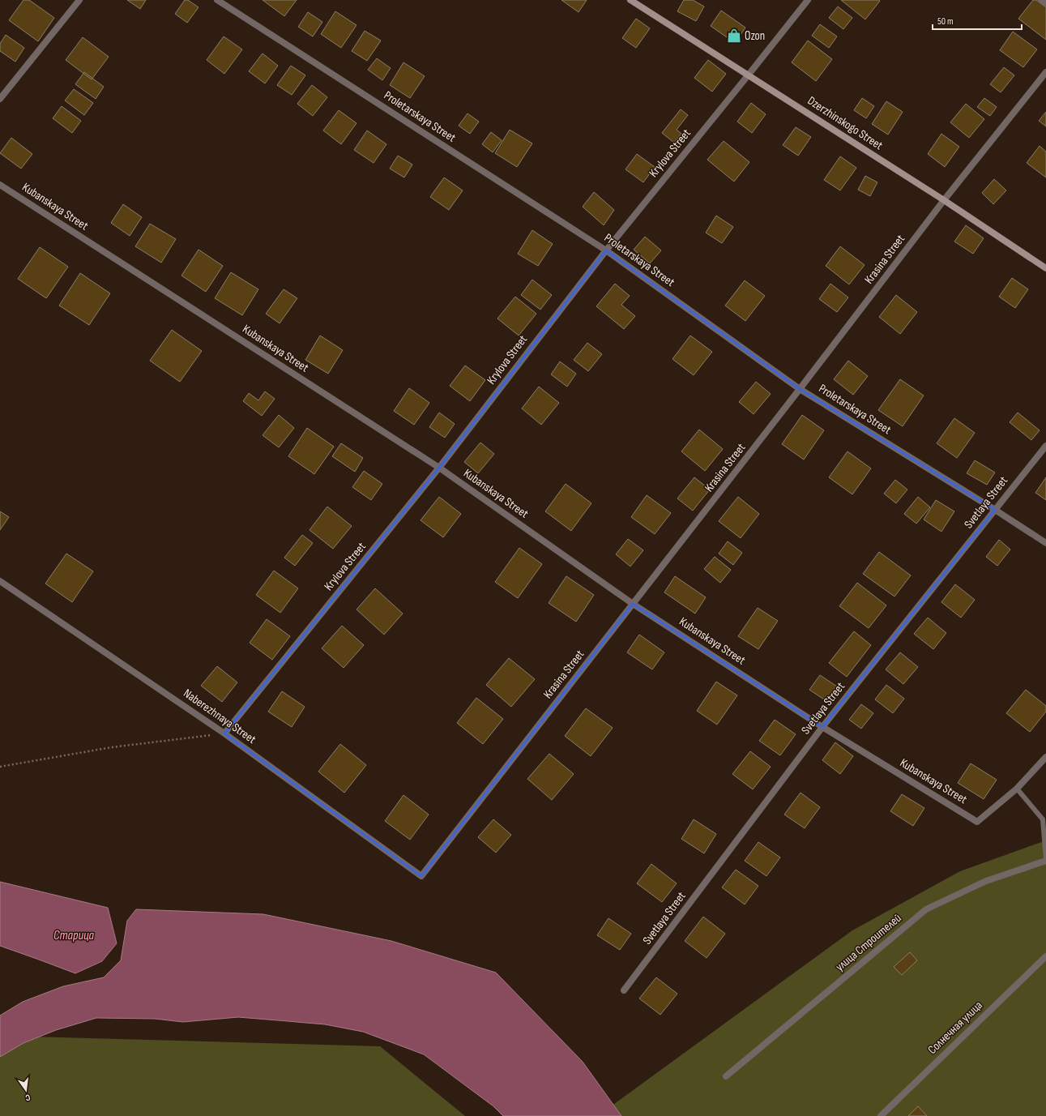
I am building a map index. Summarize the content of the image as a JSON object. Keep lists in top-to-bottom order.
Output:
{
  "streets": {
    "street": [
      "Proletarskaya Street",
      "Dzerzhinskogo Street",
      "Krylova Street",
      "Kubanskaya Street",
      "Krasina Street",
      "Svetlaya Street",
      "Naberezhnaya Street",
      "улица Строителей",
      "Солнечная улица"
    ]
  },
  "crossings": [
    ["Proletarskaya Street", "Krylova Street"],
    ["Proletarskaya Street", "Krasina Street"],
    ["Proletarskaya Street", "Svetlaya Street"],
    ["Dzerzhinskogo Street", "Krylova Street"],
    ["Dzerzhinskogo Street", "Krasina Street"],
    ["Krylova Street", "Kubanskaya Street"],
    ["Krylova Street", "Naberezhnaya Street"],
    ["Kubanskaya Street", "Krasina Street"],
    ["Kubanskaya Street", "Svetlaya Street"],
    ["Krasina Street", "Naberezhnaya Street"]
  ],
  "water": ["Старица"],
  "places": {
    "shop": ["Ozon"]
  },
  "scale_bar": "50 m",
  "north": "bottom"
}
